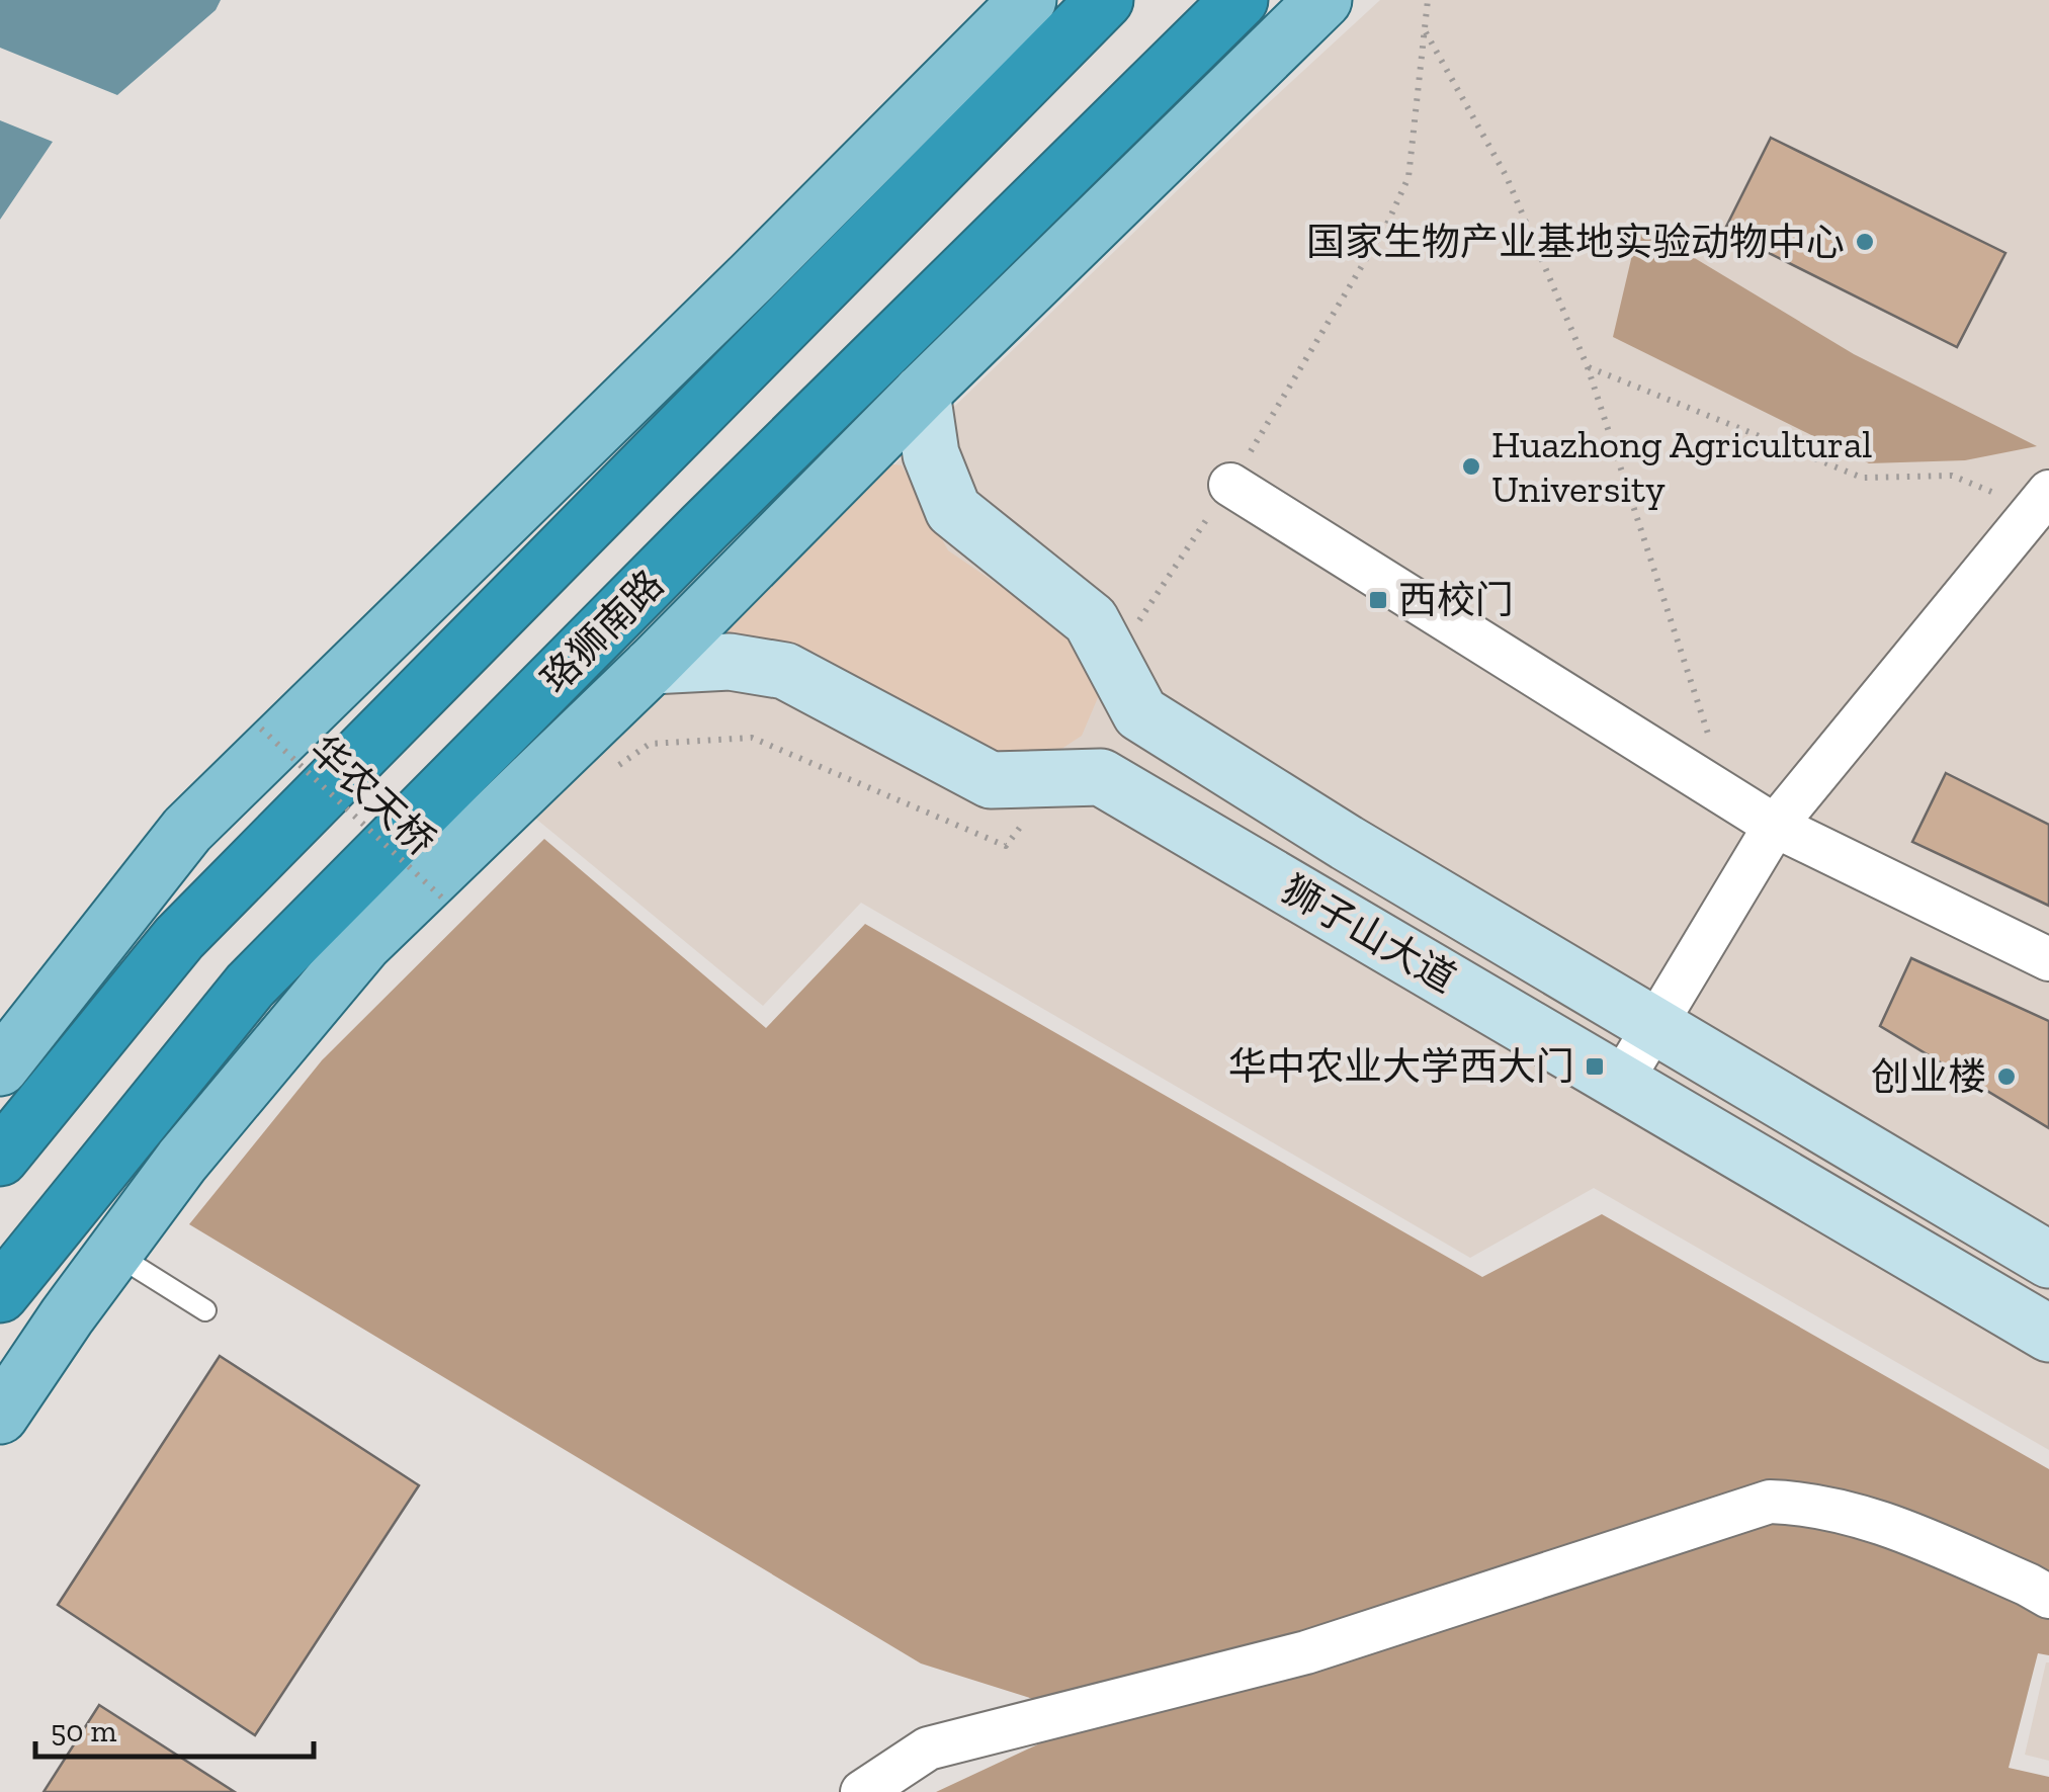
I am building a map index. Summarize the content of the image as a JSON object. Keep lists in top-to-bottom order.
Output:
{
  "streets": {
    "highway": ["珞狮南路"],
    "street": ["狮子山大道"],
    "path": ["华农天桥"]
  },
  "places": {
    "other": ["国家生物产业基地实验动物中心", "Huazhong Agricultural University", "创业楼"],
    "transit": ["西校门", "华中农业大学西大门"]
  },
  "scale_bar": "50 m"
}
